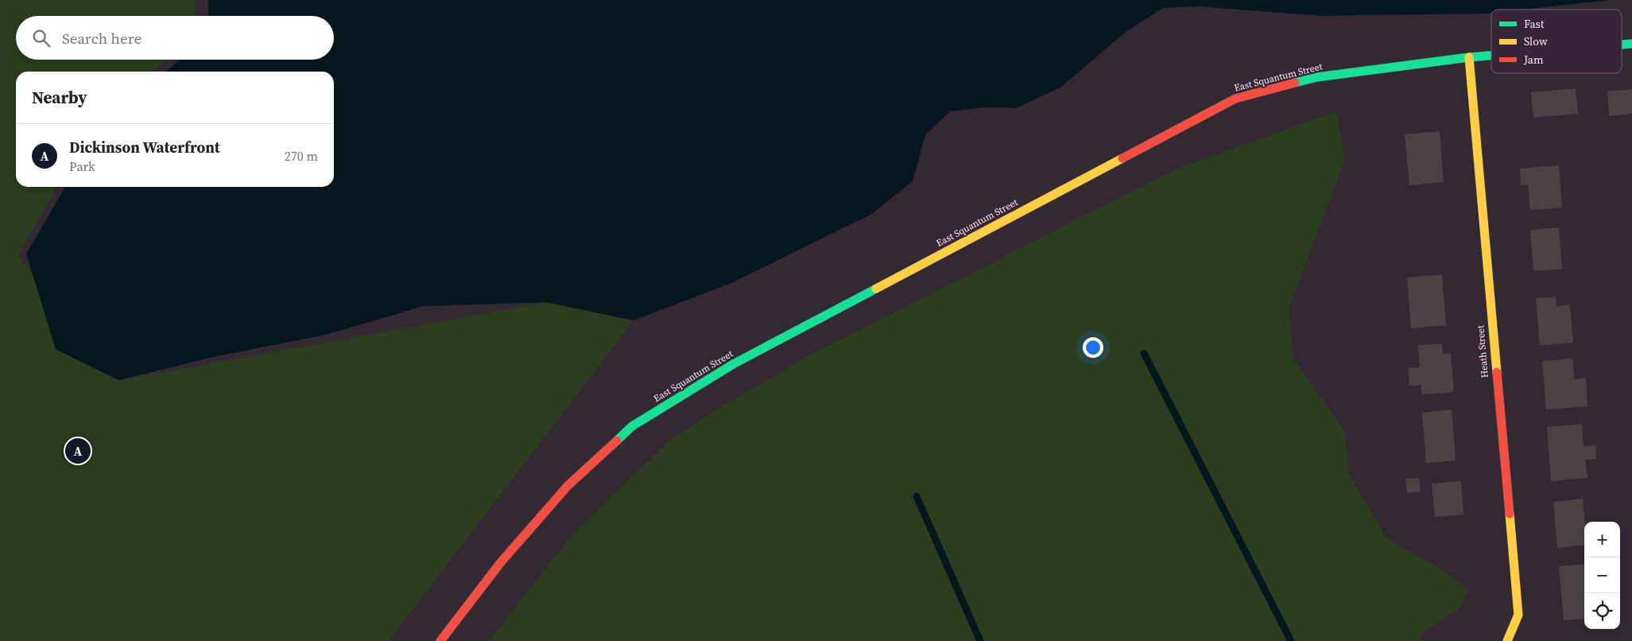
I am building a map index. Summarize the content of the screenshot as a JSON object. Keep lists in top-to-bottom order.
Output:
{
  "streets": {
    "street": ["East Squantum Street", "Heath Street"]
  },
  "crossings": [
    ["East Squantum Street", "Heath Street"]
  ],
  "legend": ["Fast", "Slow", "Jam"],
  "page": {
    "search": "Search here",
    "heading": "Nearby",
    "list": [
      {
        "mark": "A",
        "name": "Dickinson Waterfront",
        "note": "Park",
        "value": "270 m"
      }
    ],
    "pins": "A",
    "map_buttons": ["+", "−"]
  }
}
